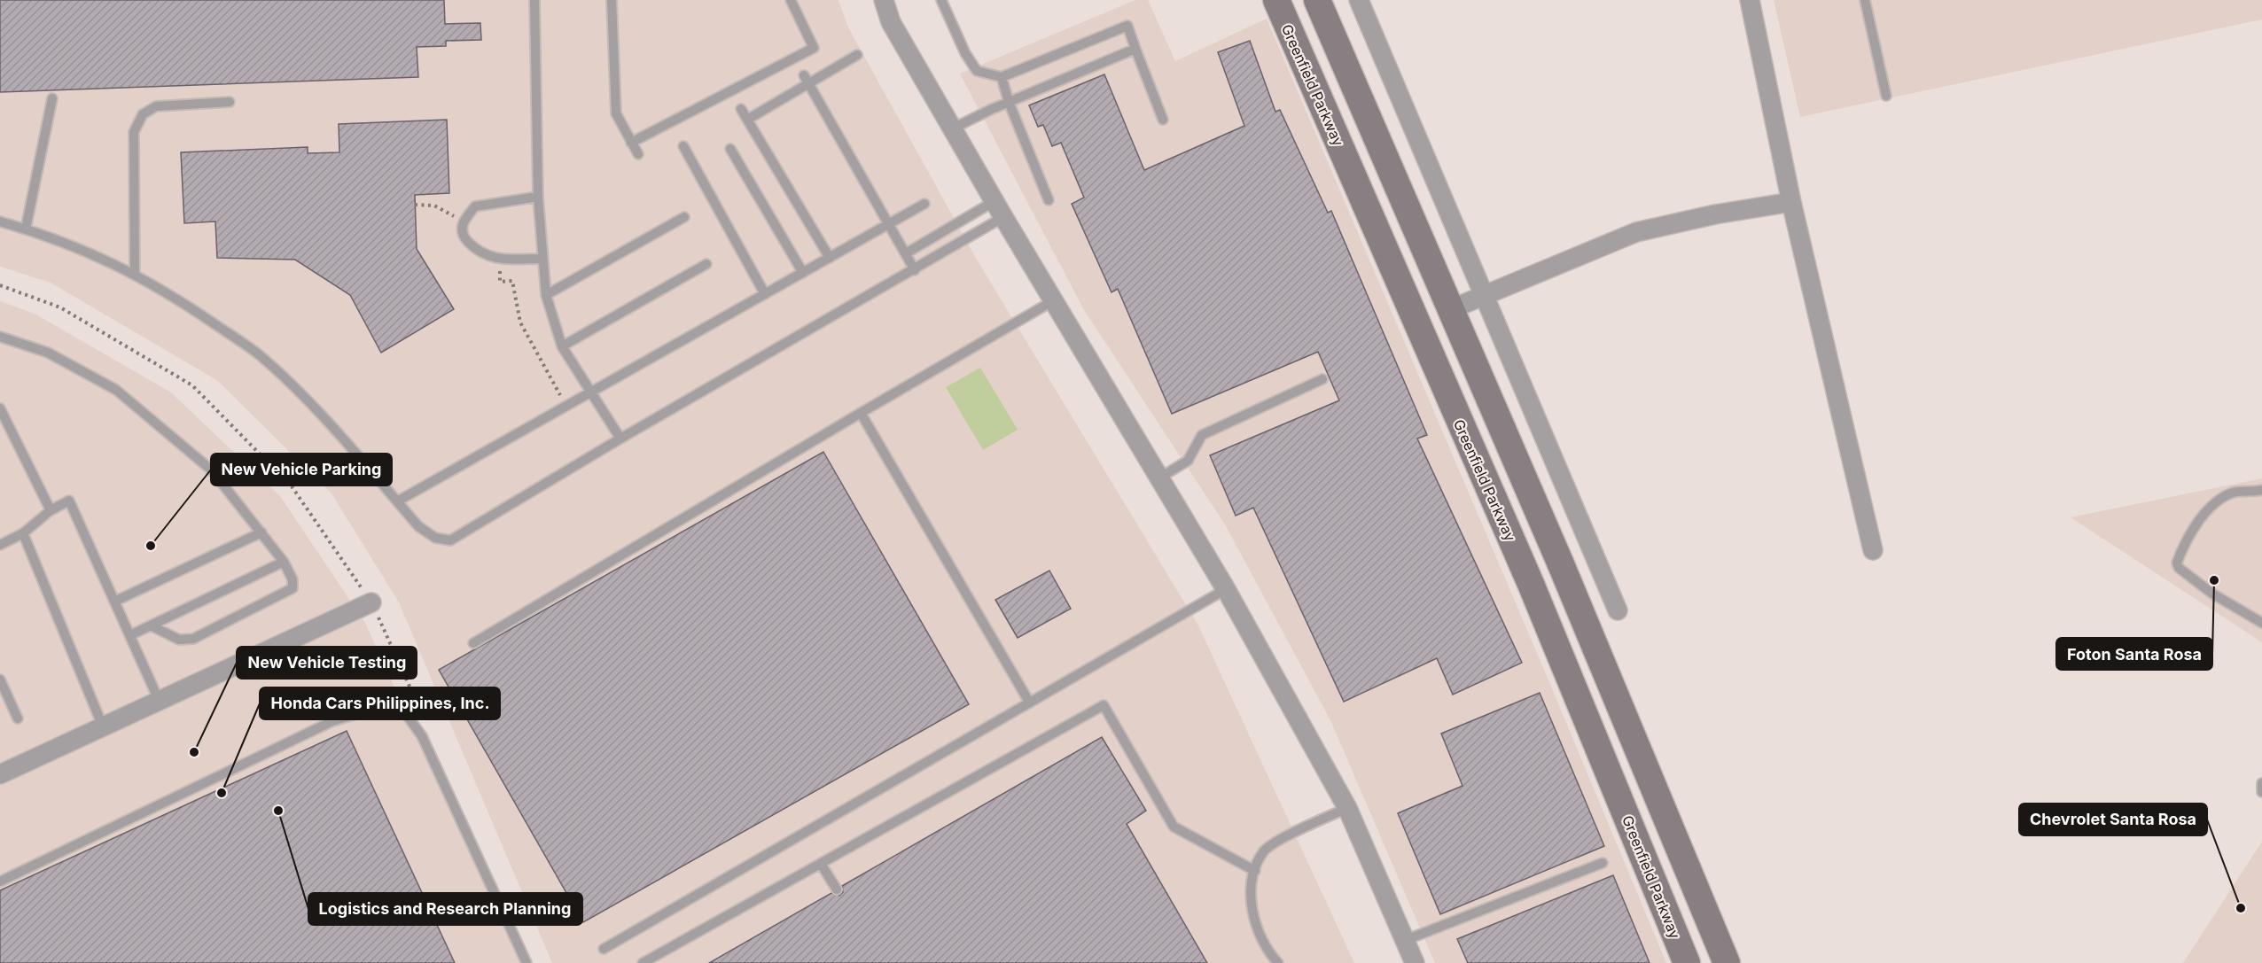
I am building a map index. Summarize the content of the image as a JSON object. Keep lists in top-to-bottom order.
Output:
{
  "streets": {
    "main road": ["Greenfield Parkway"]
  },
  "places": [
    "New Vehicle Parking",
    "Foton Santa Rosa",
    "New Vehicle Testing",
    "Honda Cars Philippines, Inc.",
    "Logistics and Research Planning",
    "Chevrolet Santa Rosa"
  ]
}
